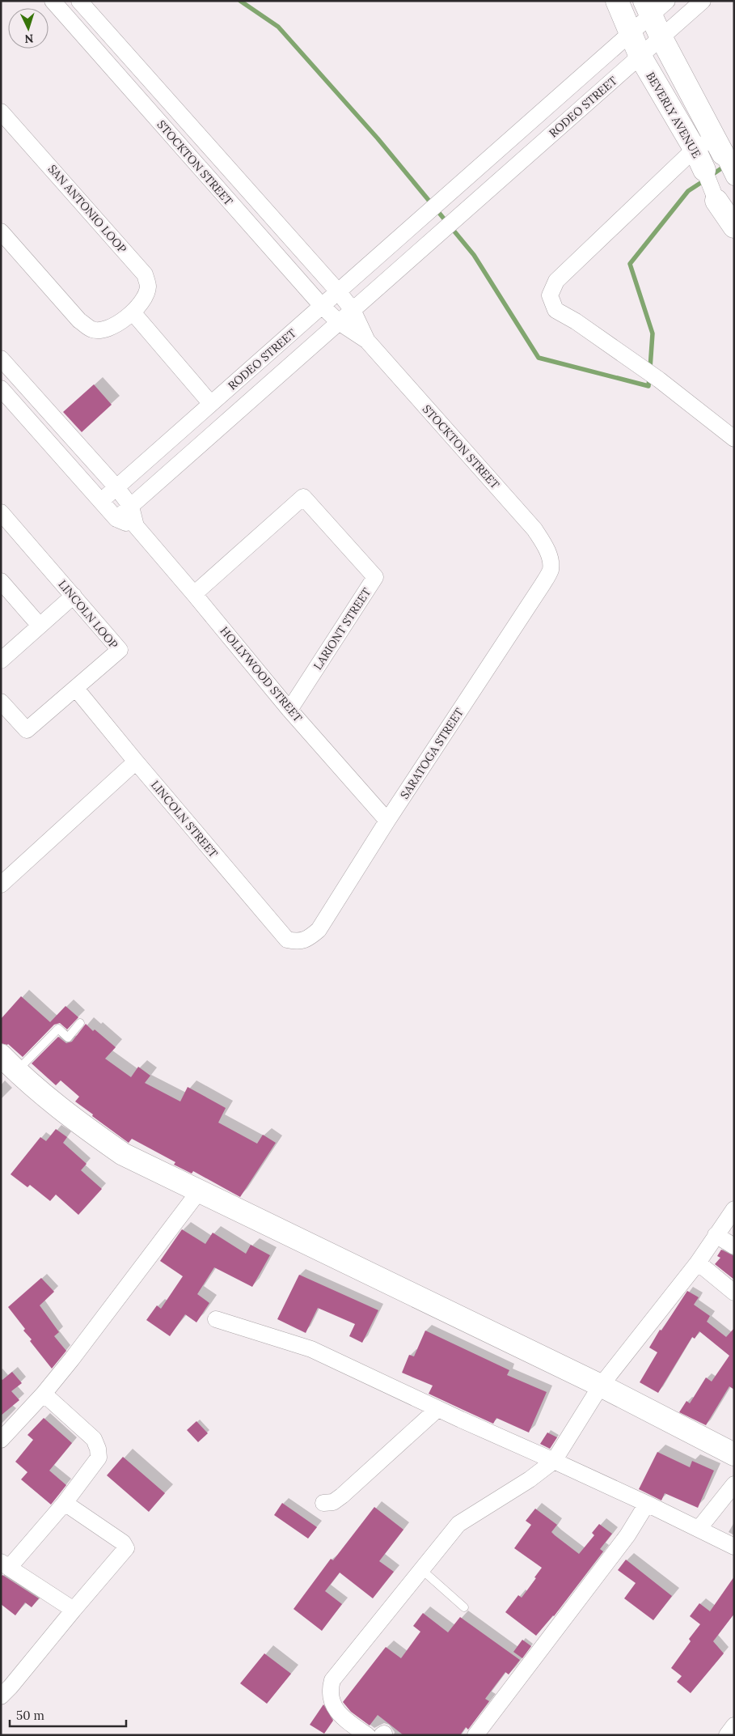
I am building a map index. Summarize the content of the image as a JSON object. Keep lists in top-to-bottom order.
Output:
{
  "streets": {
    "street": [
      "RODEO STREET",
      "BEVERLY AVENUE",
      "STOCKTON STREET",
      "SAN ANTONIO LOOP",
      "LINCOLN LOOP",
      "LARIONT STREET",
      "HOLLYWOOD STREET",
      "SARATOGA STREET",
      "LINCOLN STREET"
    ]
  },
  "crossings": [
    ["RODEO STREET", "BEVERLY AVENUE"],
    ["RODEO STREET", "STOCKTON STREET"],
    ["STOCKTON STREET", "SARATOGA STREET"],
    ["LINCOLN LOOP", "LINCOLN STREET"],
    ["LARIONT STREET", "HOLLYWOOD STREET"],
    ["HOLLYWOOD STREET", "SARATOGA STREET"],
    ["SARATOGA STREET", "LINCOLN STREET"]
  ],
  "scale_bar": "50 m",
  "north": "bottom"
}
